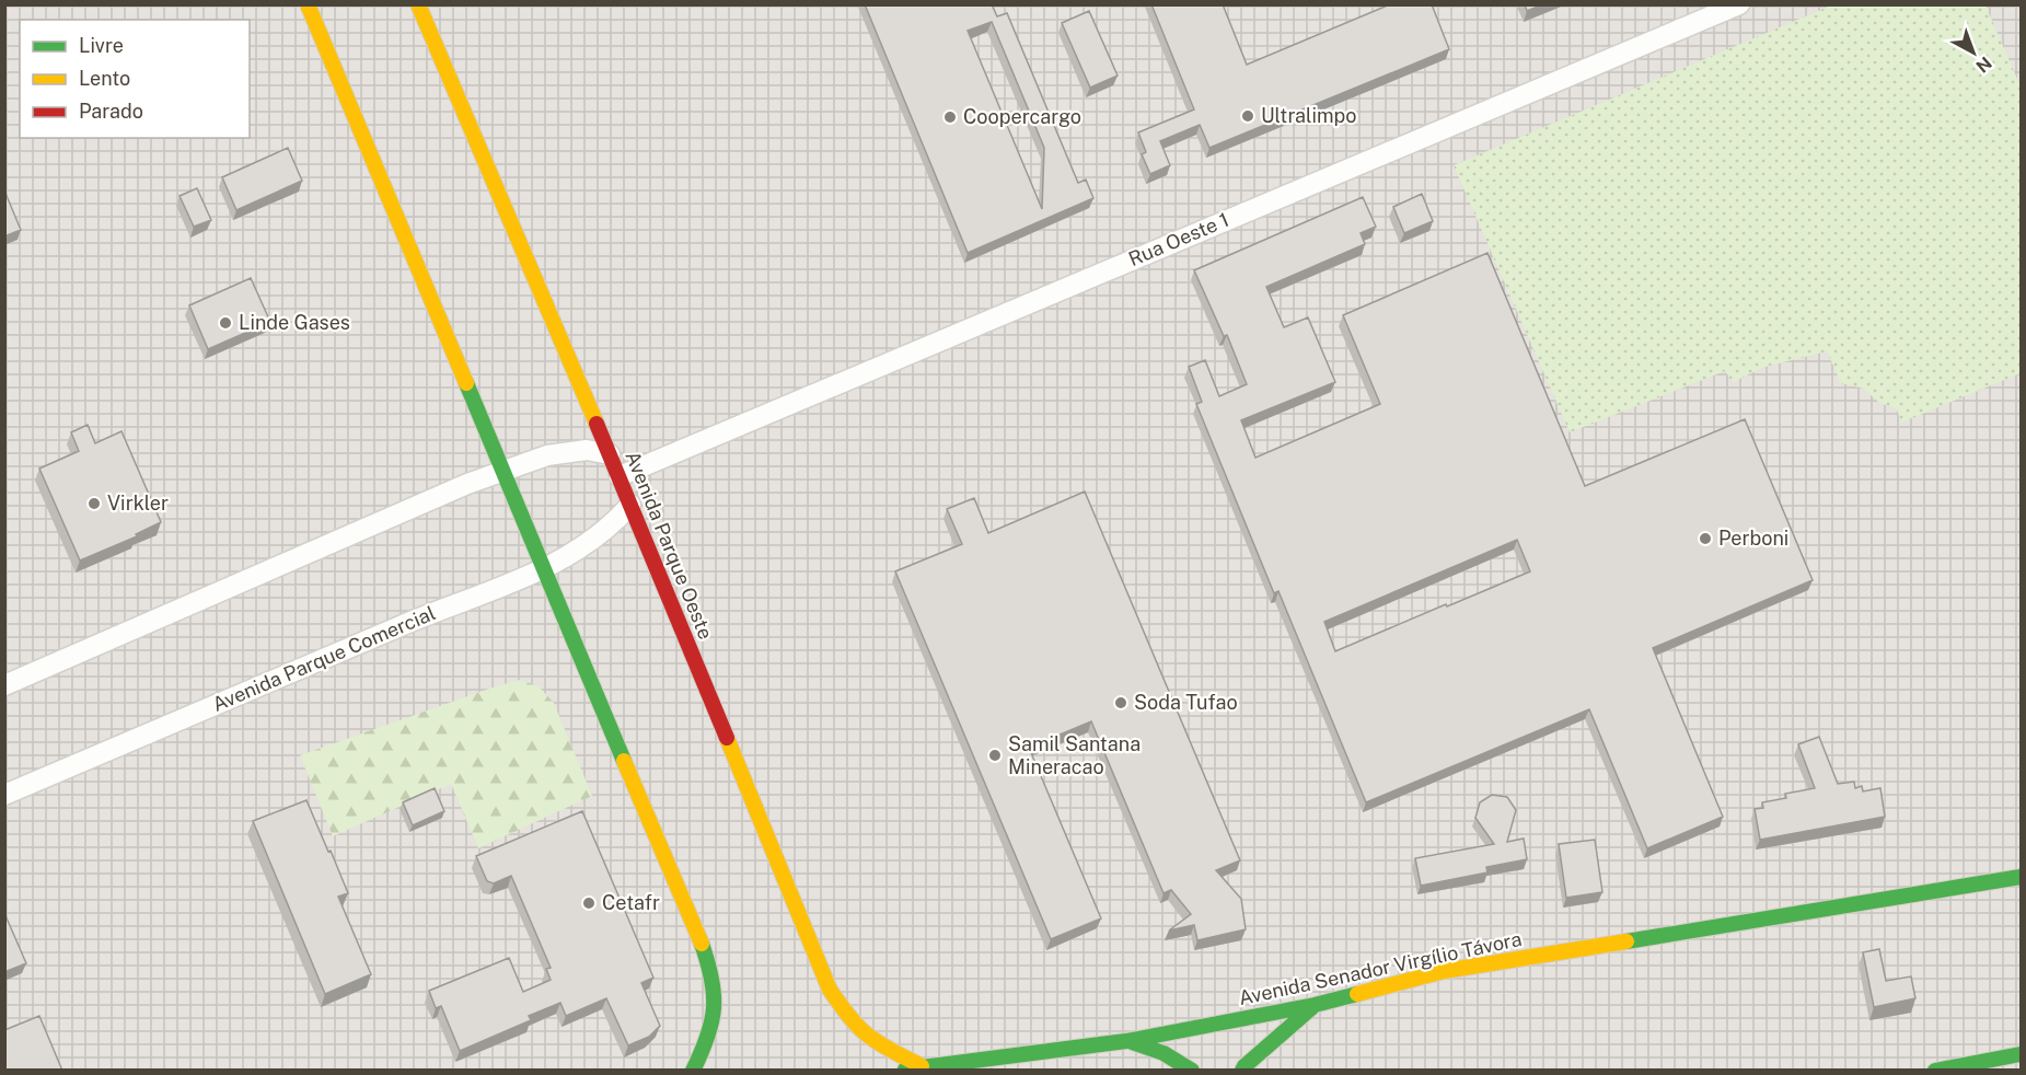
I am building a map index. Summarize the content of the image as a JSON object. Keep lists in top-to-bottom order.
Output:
{
  "streets": {
    "street": [
      "Rua Oeste 1",
      "Avenida Parque Oeste",
      "Avenida Parque Comercial",
      "Avenida Senador Virgílio Távora"
    ]
  },
  "crossings": [
    ["Rua Oeste 1", "Avenida Parque Oeste"],
    ["Avenida Parque Oeste", "Avenida Parque Comercial"],
    ["Avenida Parque Oeste", "Avenida Senador Virgílio Távora"]
  ],
  "places": [
    "Ultralimpo",
    "Coopercargo",
    "Linde Gases",
    "Virkler",
    "Perboni",
    "Soda Tufao",
    "Samil Santana Mineracao",
    "Cetafr"
  ],
  "legend": ["Livre", "Lento", "Parado"],
  "north": "bottom right"
}
